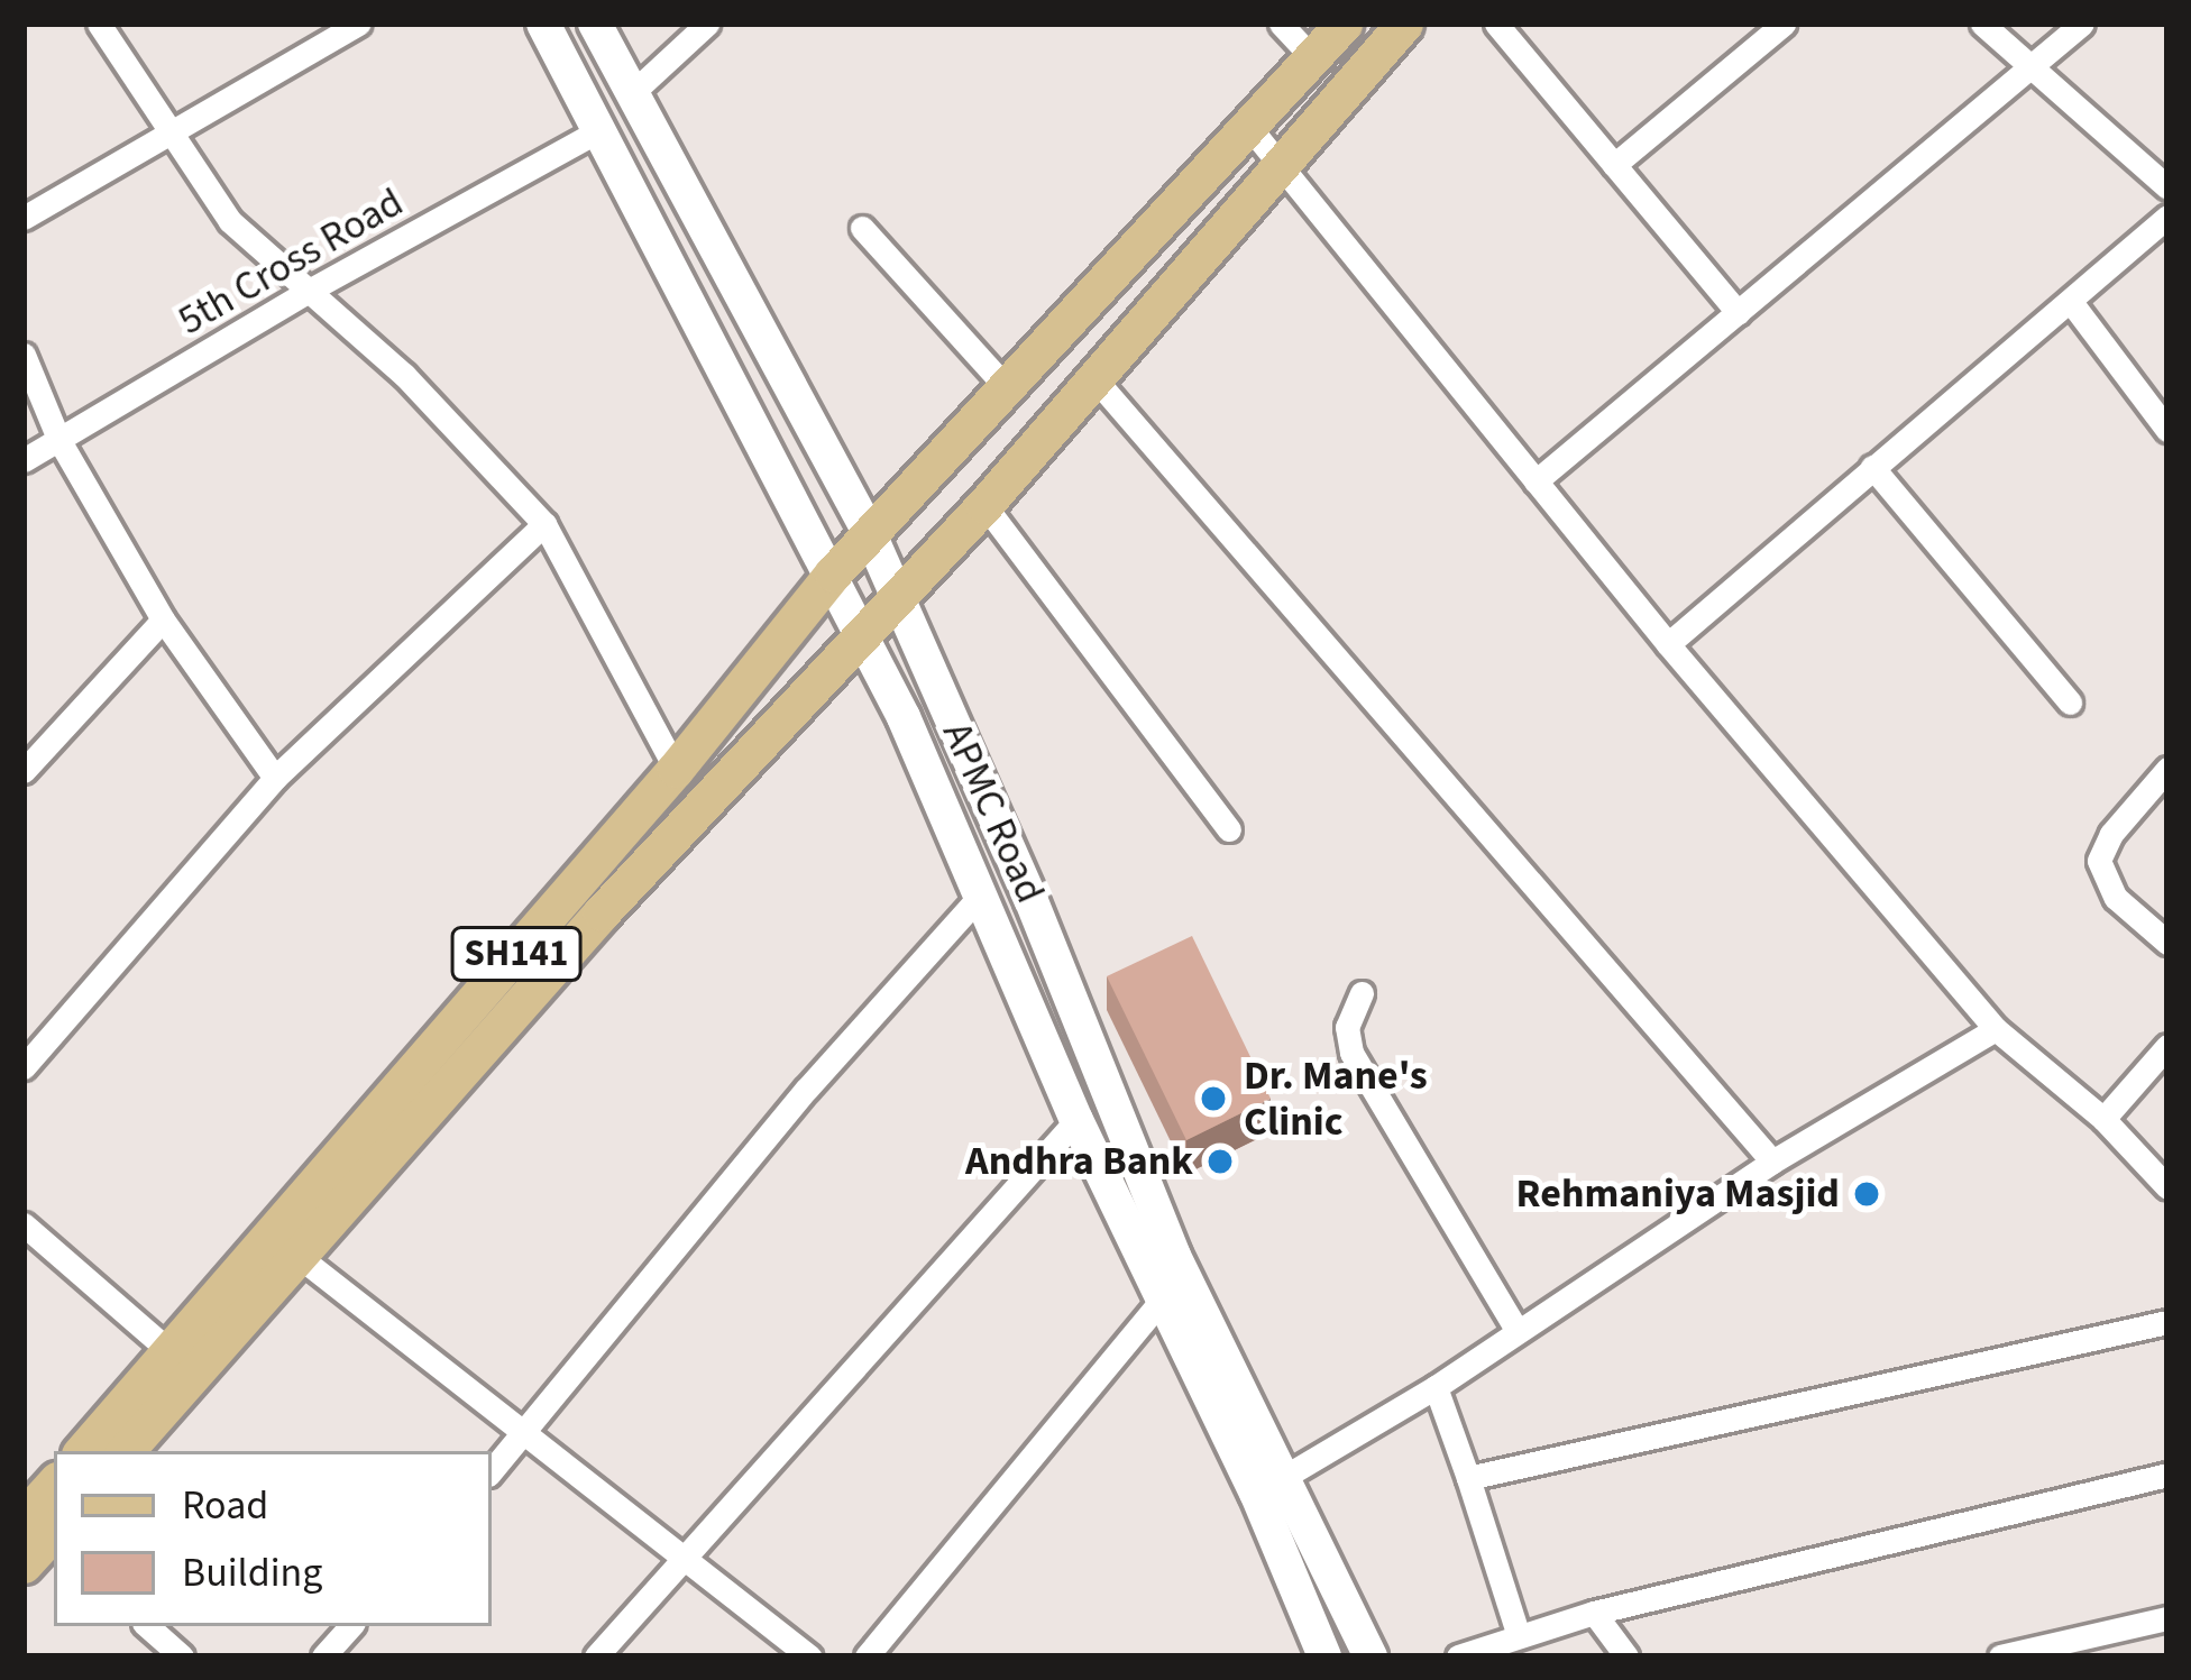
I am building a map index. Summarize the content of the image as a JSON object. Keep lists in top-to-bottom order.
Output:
{
  "streets": {
    "main road": ["SH141"],
    "street": ["5th Cross Road", "APMC Road"]
  },
  "crossings": [
    ["5th Cross Road", "APMC Road"],
    ["APMC Road", "SH141"]
  ],
  "places": ["Dr. Mane's Clinic", "Andhra Bank", "Rehmaniya Masjid"],
  "legend": ["Road", "Building"]
}
